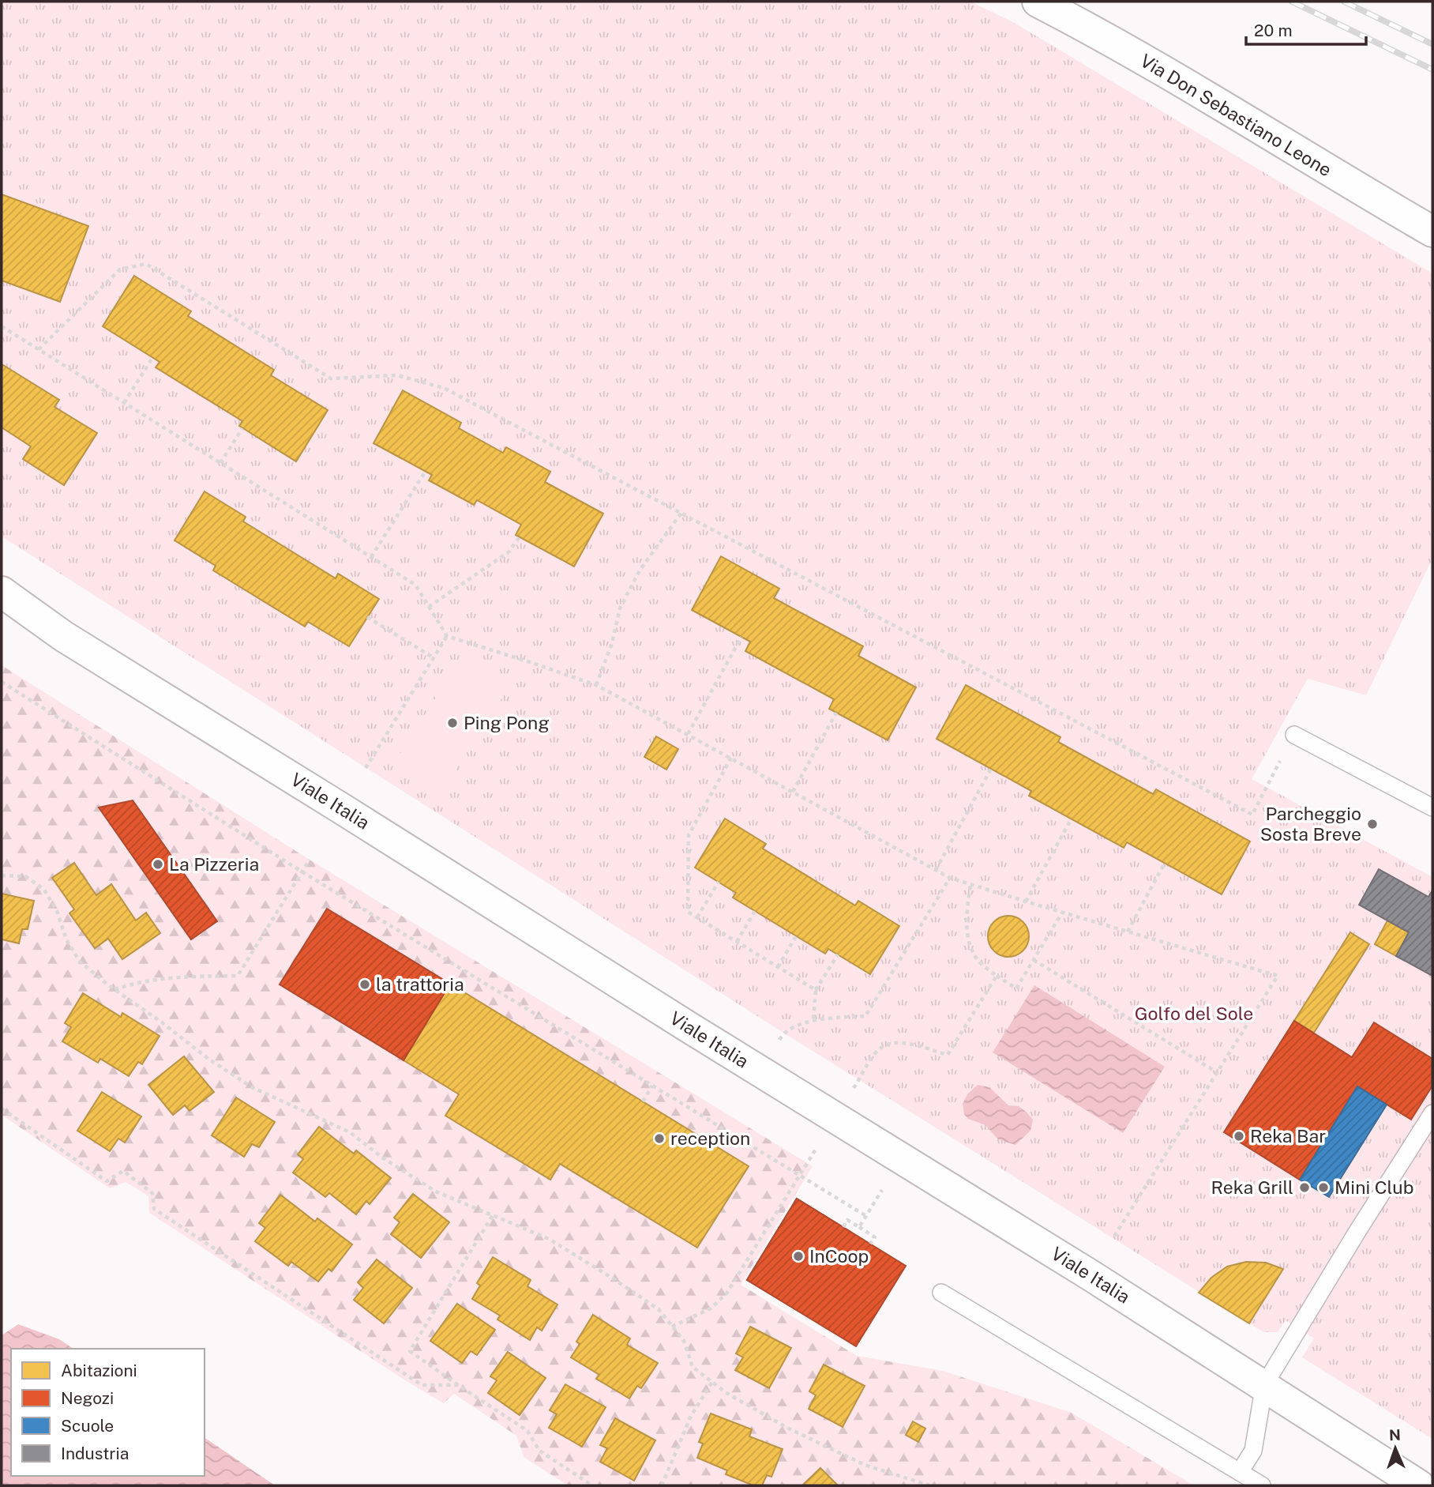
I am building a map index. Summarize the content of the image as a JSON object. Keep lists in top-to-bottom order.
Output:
{
  "streets": {
    "street": ["Via Don Sebastiano Leone", "Viale Italia"]
  },
  "parks": ["Golfo del Sole"],
  "places": [
    "Ping Pong",
    "Parcheggio Sosta Breve",
    "La Pizzeria",
    "la trattoria",
    "Reka Bar",
    "reception",
    "Reka Grill",
    "Mini Club",
    "InCoop"
  ],
  "legend": [
    "Abitazioni",
    "Negozi",
    "Scuole",
    "Industria"
  ],
  "scale_bar": "20 m",
  "north": "top"
}
